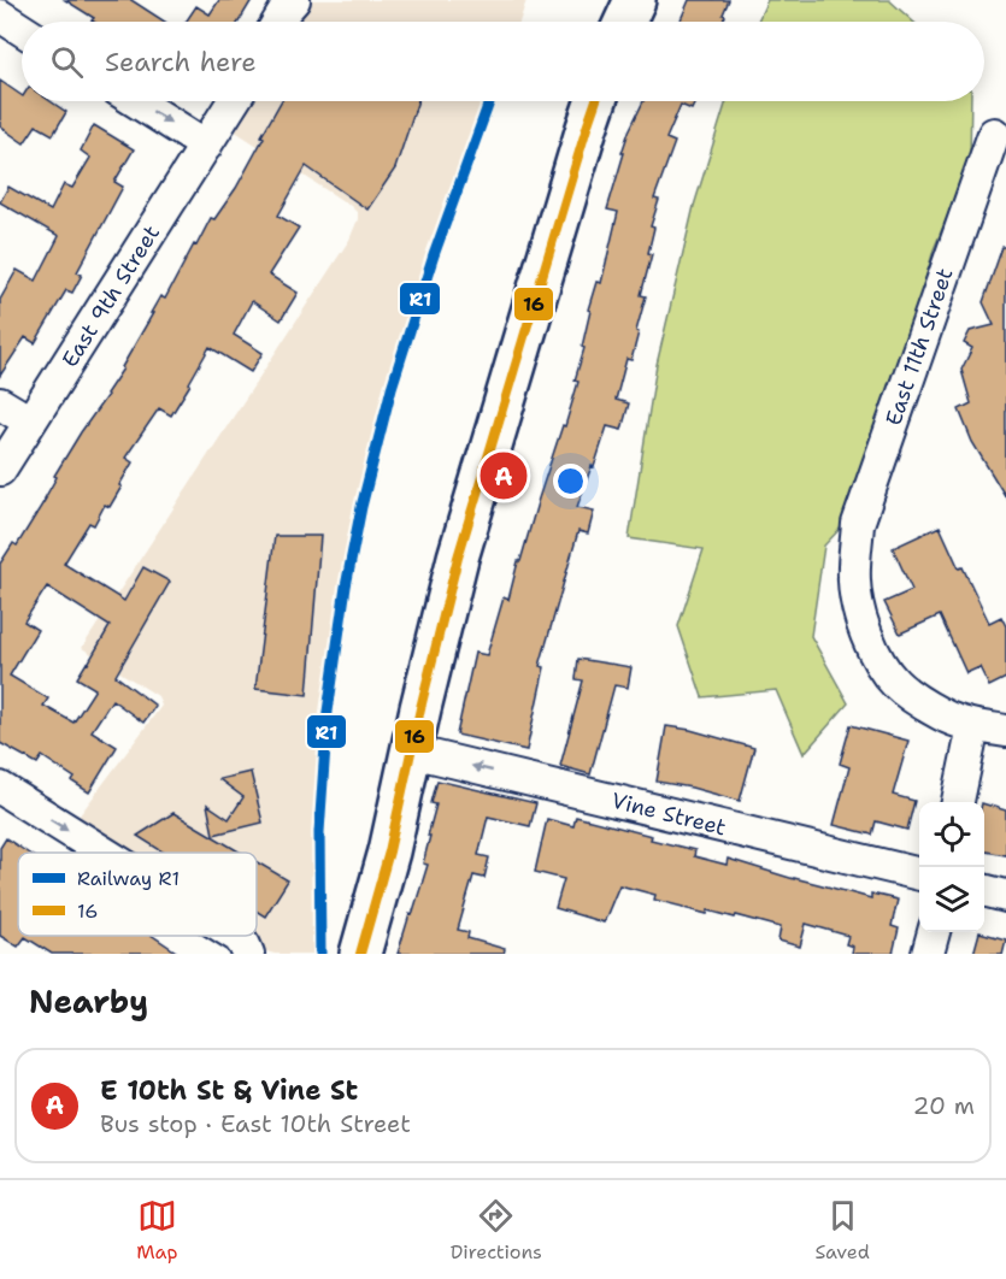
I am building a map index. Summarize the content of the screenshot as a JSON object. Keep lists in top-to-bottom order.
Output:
{
  "streets": {
    "street": ["East 9th Street", "East 11th Street", "Vine Street"]
  },
  "one_way": ["Vine Street"],
  "lines": ["rail line R1", "transit line 16"],
  "legend": ["Railway R1", "16"],
  "page": {
    "search": "Search here",
    "pins": "A",
    "heading": "Nearby",
    "list": [
      {
        "mark": "A",
        "name": "E 10th St & Vine St",
        "note": "Bus stop · East 10th Street",
        "value": "20 m"
      }
    ],
    "nav": ["Map", "Directions", "Saved"]
  }
}
